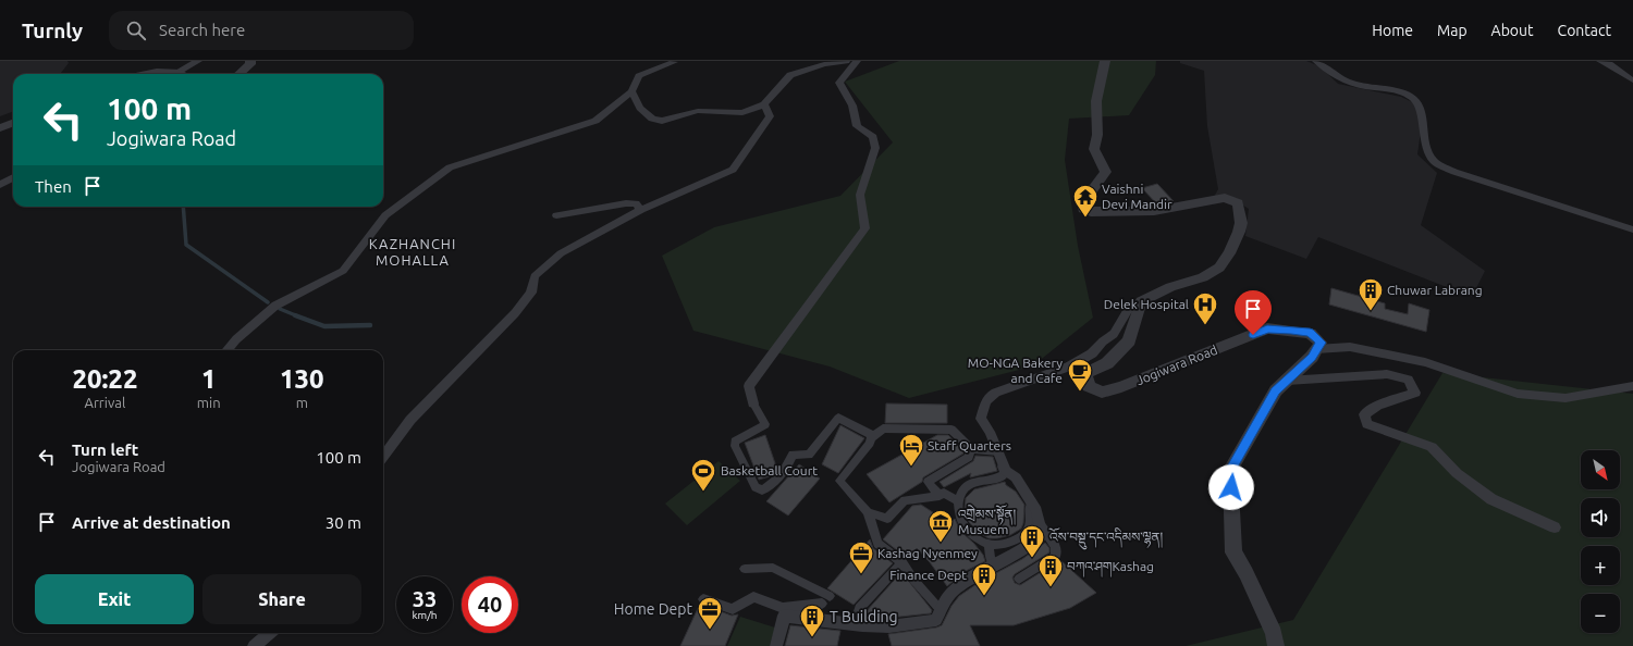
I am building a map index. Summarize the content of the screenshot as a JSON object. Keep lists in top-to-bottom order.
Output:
{
  "streets": {
    "street": ["Jogiwara Road"]
  },
  "districts": ["KAZHANCHI MOHALLA"],
  "places": {
    "temple": ["Vaishni Devi Mandir"],
    "building": [
      "Chuwar Labrang",
      "འོས་བསྡུ་དང་འདིམས་ལྷན།",
      "བཀའ་ཤགKashag",
      "Finance Dept",
      "T Building"
    ],
    "hospital": ["Delek Hospital"],
    "cafe": ["MO-NGA Bakery and Cafe"],
    "hotel": ["Staff Quarters"],
    "sports": ["Basketball Court"],
    "museum": ["འགྲེམས་སྟོན། Musuem"],
    "office": ["Kashag Nyenmey", "Home Dept"]
  },
  "north": "bottom right",
  "page": {
    "header": "Turnly",
    "search": "Search here",
    "nav": [
      "Home",
      "Map",
      "About",
      "Contact"
    ],
    "turn": ["100 m", "Jogiwara Road"],
    "then": "Then",
    "eta": [
      "20:22",
      "Arrival",
      "1",
      "min",
      "130",
      "m"
    ],
    "list": [
      {
        "name": "Turn left",
        "note": "Jogiwara Road",
        "value": "100 m"
      },
      {
        "name": "Arrive at destination",
        "value": "30 m"
      }
    ],
    "map_buttons": ["+", "−"],
    "buttons": ["Exit", "Share"],
    "speed": "33 km/h",
    "limit": "40"
  }
}
